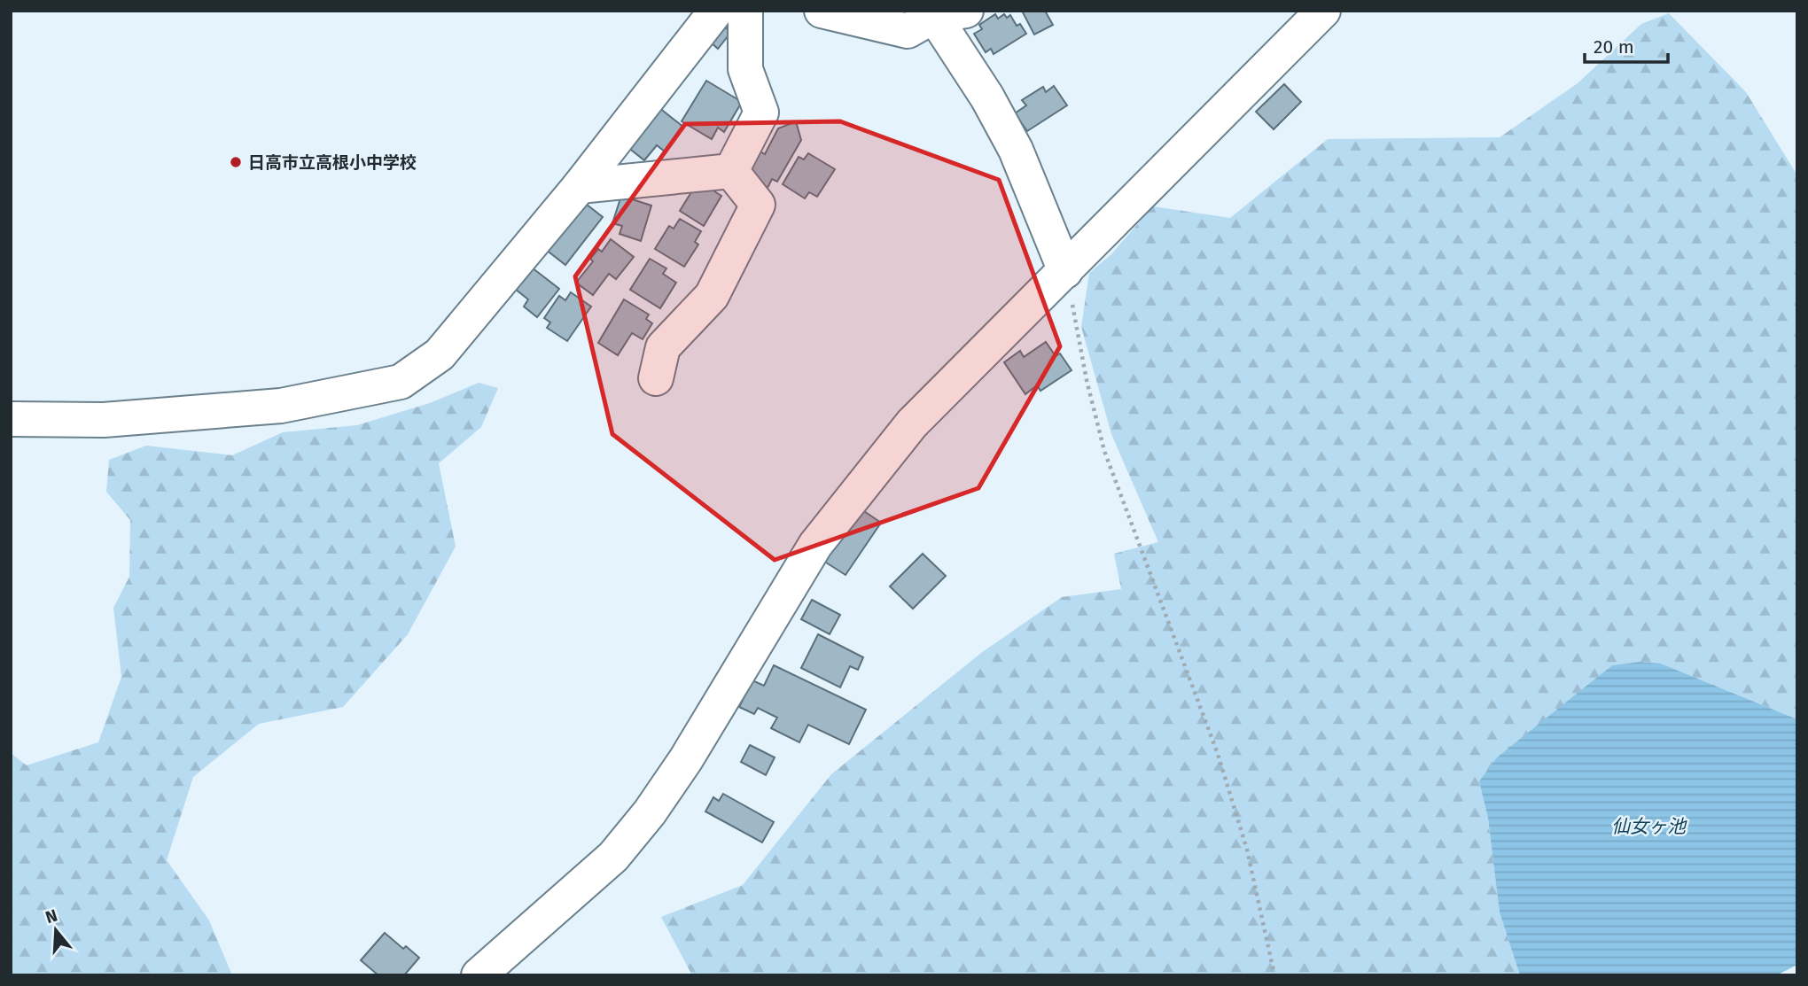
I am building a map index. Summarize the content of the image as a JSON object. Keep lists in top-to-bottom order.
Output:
{
  "water": ["仙女ヶ池"],
  "places": ["日高市立高根小中学校"],
  "scale_bar": "20 m",
  "north": "top"
}
